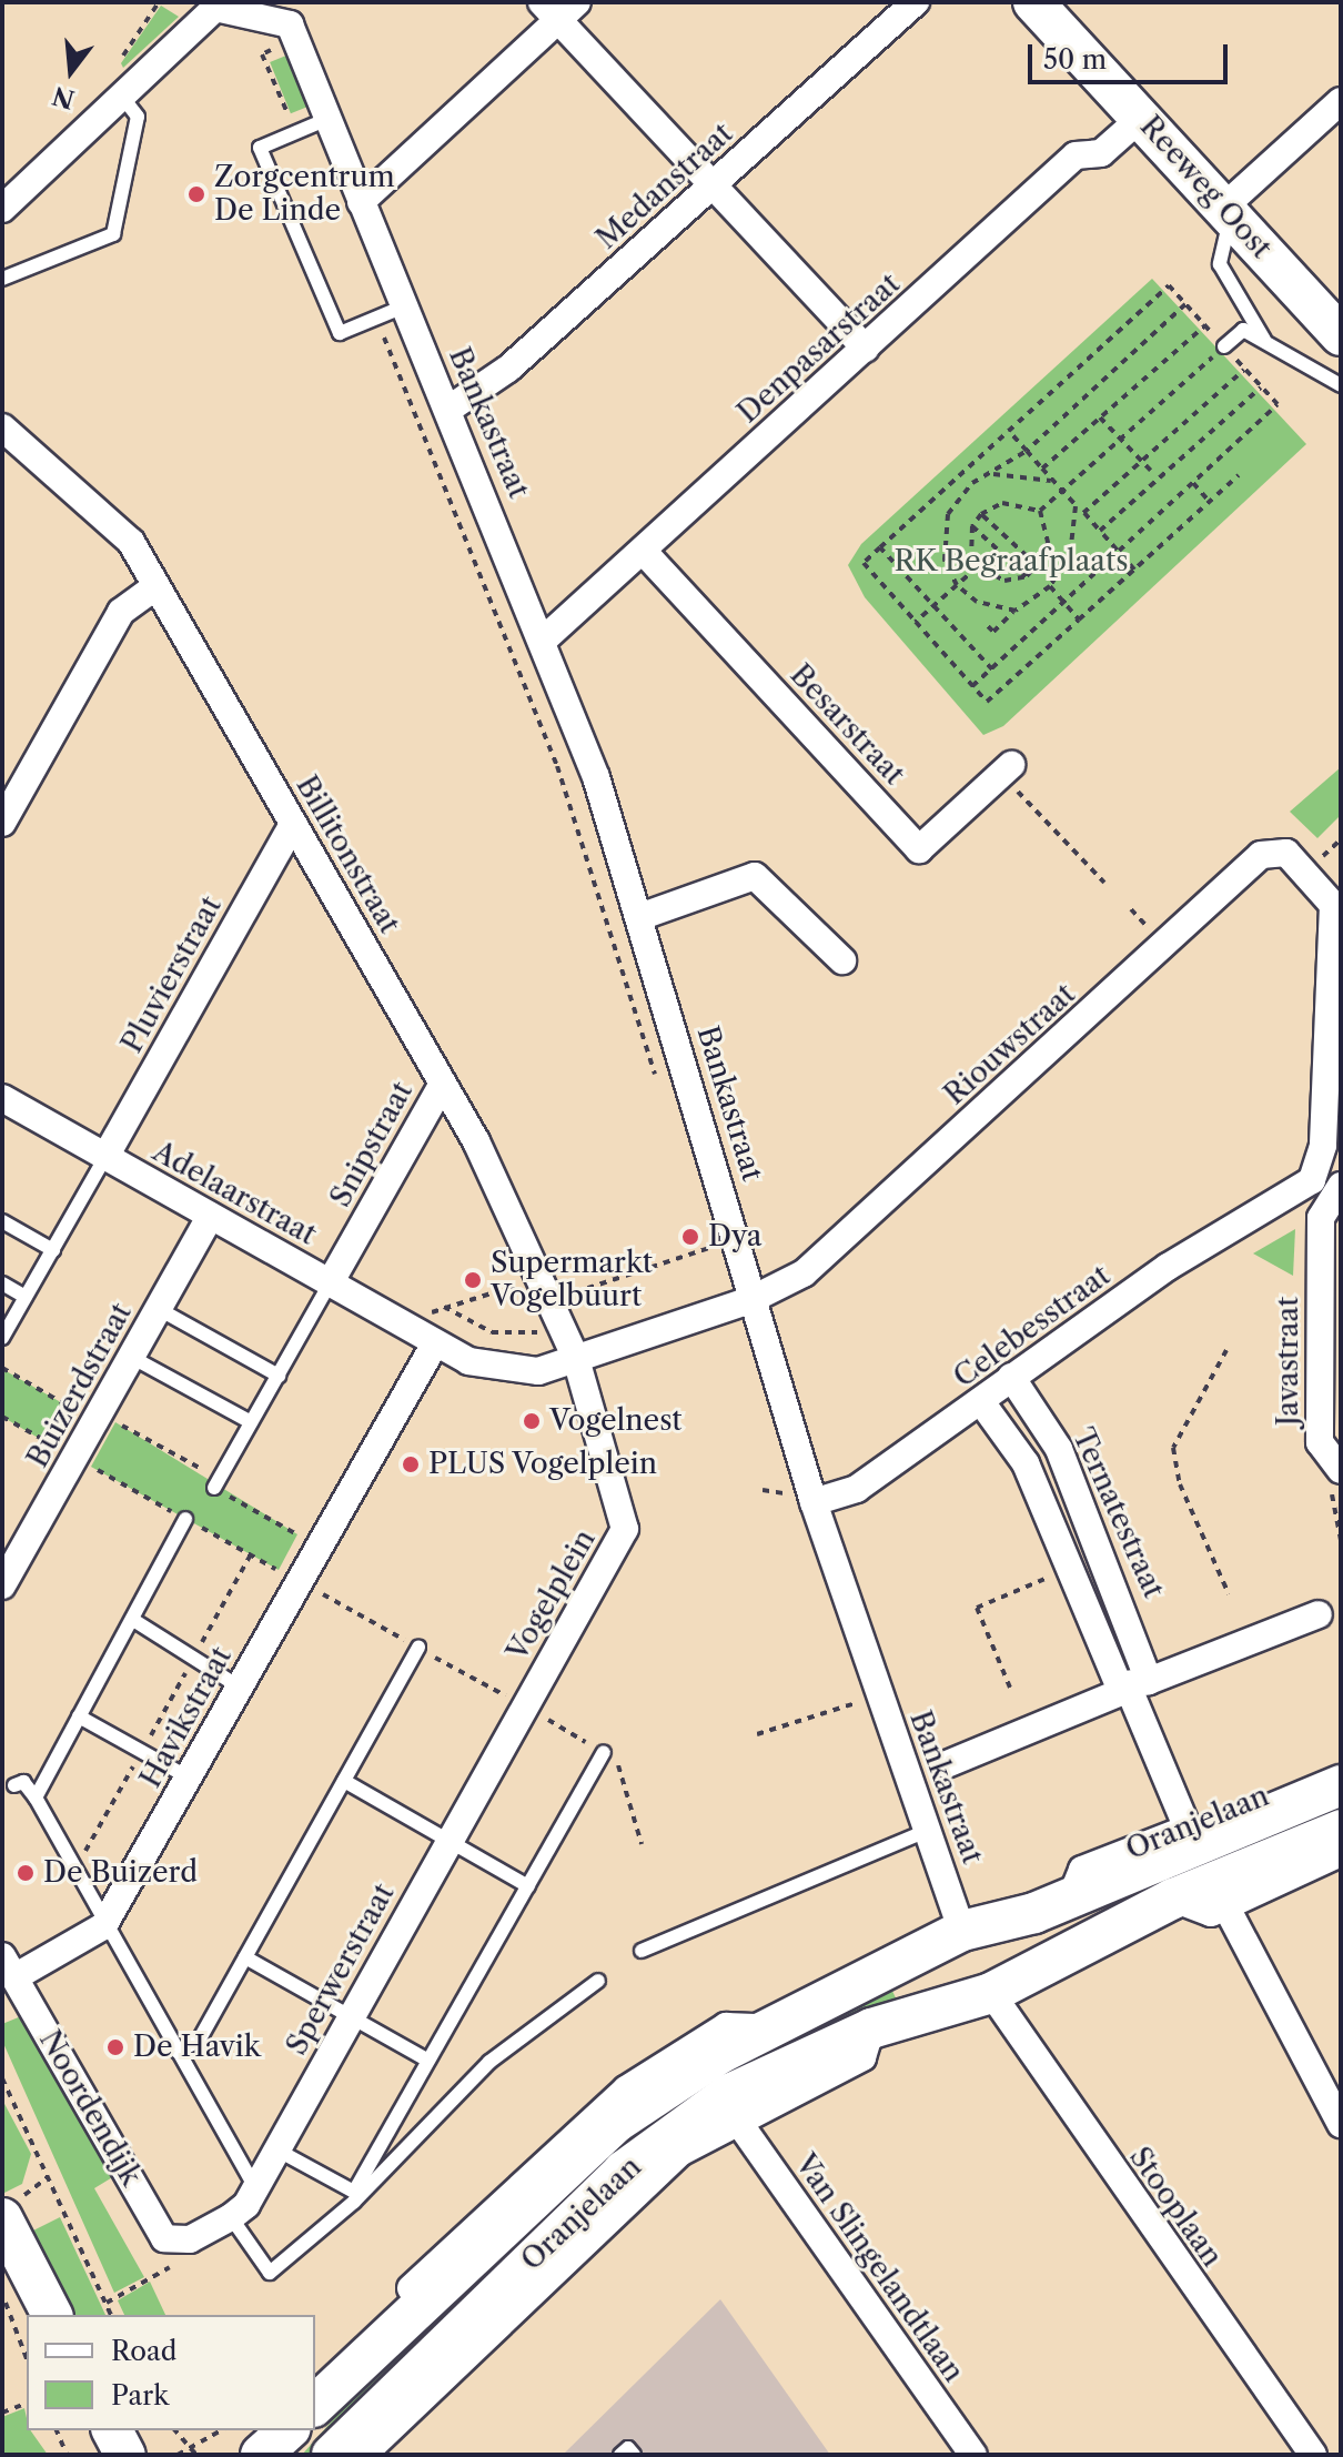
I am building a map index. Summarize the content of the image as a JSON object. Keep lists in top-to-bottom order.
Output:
{
  "streets": {
    "main road": ["Reeweg Oost", "Oranjelaan"],
    "street": [
      "Medanstraat",
      "Denpasarstraat",
      "Bankastraat",
      "Besarstraat",
      "Billitonstraat",
      "Pluvierstraat",
      "Riouwstraat",
      "Snipstraat",
      "Adelaarstraat",
      "Celebesstraat",
      "Javastraat",
      "Buizerdstraat",
      "Ternatestraat",
      "Vogelplein",
      "Havikstraat",
      "Sperwerstraat",
      "Noordendijk",
      "Stooplaan",
      "Van Slingelandtlaan"
    ]
  },
  "crossings": [
    ["Medanstraat", "Bankastraat"],
    ["Reeweg Oost", "Denpasarstraat"],
    ["Denpasarstraat", "Bankastraat"],
    ["Denpasarstraat", "Besarstraat"],
    ["Bankastraat", "Riouwstraat"],
    ["Bankastraat", "Celebesstraat"],
    ["Bankastraat", "Oranjelaan"],
    ["Billitonstraat", "Pluvierstraat"],
    ["Billitonstraat", "Snipstraat"],
    ["Billitonstraat", "Vogelplein"],
    ["Pluvierstraat", "Adelaarstraat"],
    ["Riouwstraat", "Celebesstraat"],
    ["Snipstraat", "Adelaarstraat"],
    ["Adelaarstraat", "Buizerdstraat"],
    ["Adelaarstraat", "Havikstraat"],
    ["Celebesstraat", "Ternatestraat"],
    ["Vogelplein", "Sperwerstraat"],
    ["Oranjelaan", "Stooplaan"],
    ["Oranjelaan", "Van Slingelandtlaan"],
    ["Sperwerstraat", "Noordendijk"]
  ],
  "parks": ["RK Begraafplaats"],
  "places": [
    "Zorgcentrum De Linde",
    "Dya",
    "Supermarkt Vogelbuurt",
    "Vogelnest",
    "PLUS Vogelplein",
    "De Buizerd",
    "De Havik"
  ],
  "legend": ["Road", "Park"],
  "scale_bar": "50 m",
  "north": "bottom"
}
